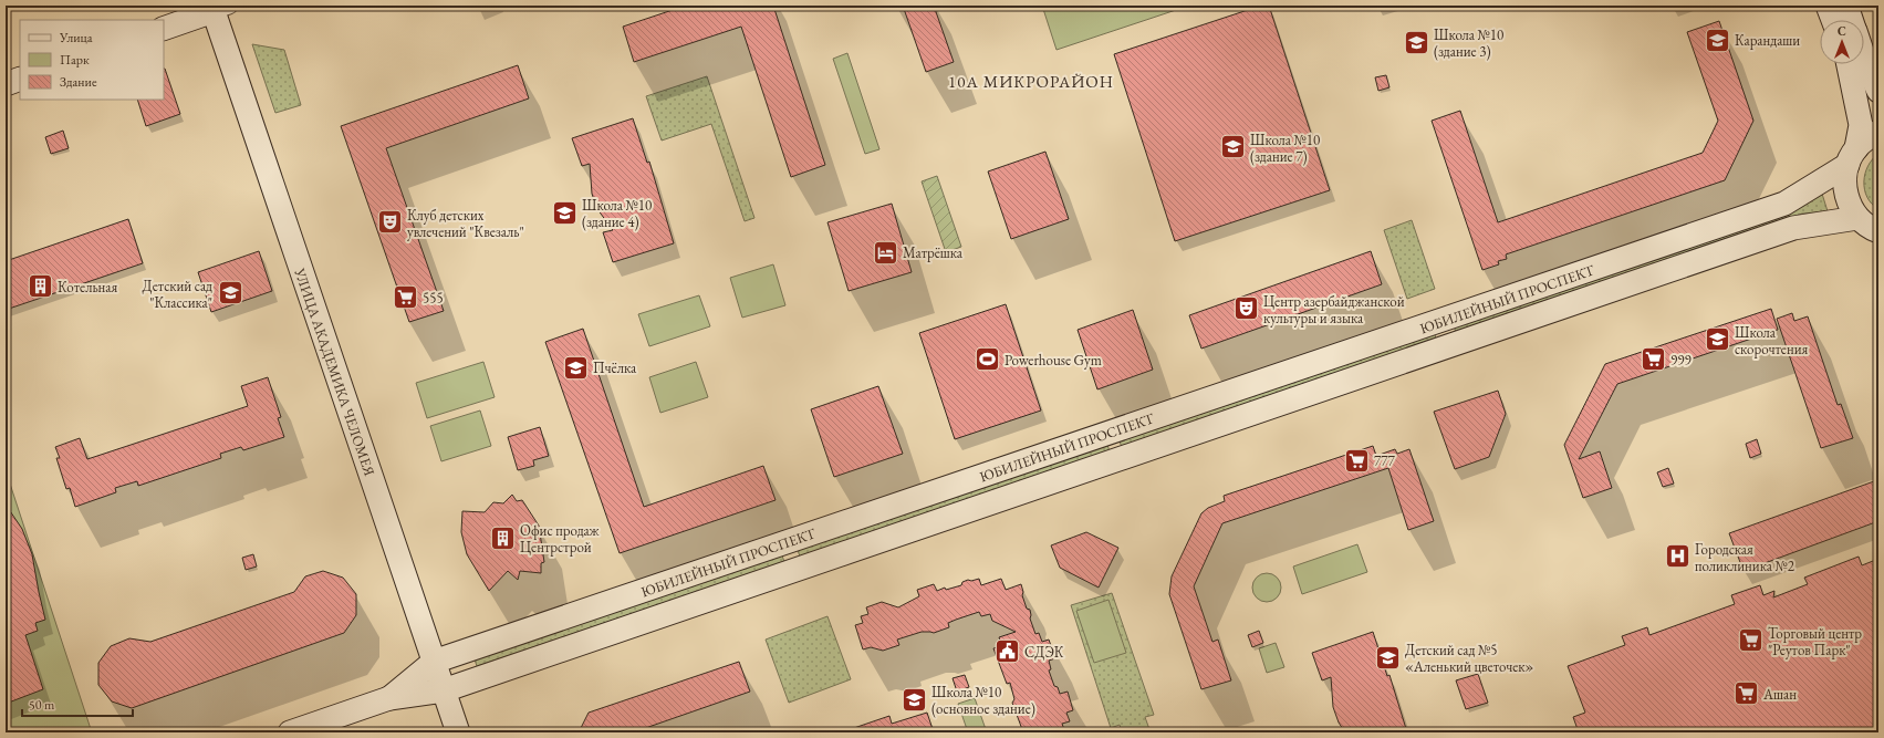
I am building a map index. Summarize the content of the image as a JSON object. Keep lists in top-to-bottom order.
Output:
{
  "streets": {
    "street": ["ЮБИЛЕЙНЫЙ ПРОСПЕКТ", "УЛИЦА АКАДЕМИКА ЧЕЛОМЕЯ"]
  },
  "crossings": [
    ["ЮБИЛЕЙНЫЙ ПРОСПЕКТ", "УЛИЦА АКАДЕМИКА ЧЕЛОМЕЯ"]
  ],
  "districts": ["10А МИКРОРАЙОН"],
  "places": {
    "school or university": [
      "Карандаши",
      "Школа №10 (здание 3)",
      "Школа №10 (здание 7)",
      "Школа №10 (здание 4)",
      "Детский сад \"Классика\"",
      "Школа скорочтения",
      "Пчёлка",
      "Детский сад №5 «Аленький цветочек»",
      "Школа №10 (основное здание)"
    ],
    "theatre": ["Клуб детских увлечений \"Квезаль\"", "Центр азербайджанской культуры и языка"],
    "hotel": ["Матрёшка"],
    "building": ["Котельная", "Офис продаж Центрстрой"],
    "supermarket": [
      "555",
      "999",
      "777",
      "Торговый центр \"Реутов Парк\"",
      "Ашан"
    ],
    "sports": ["Powerhouse Gym"],
    "hospital": ["Городская поликлиника №2"],
    "public building": ["СДЭК"]
  },
  "legend": ["Улица", "Парк", "Здание"],
  "scale_bar": "50 m",
  "north": "top"
}
